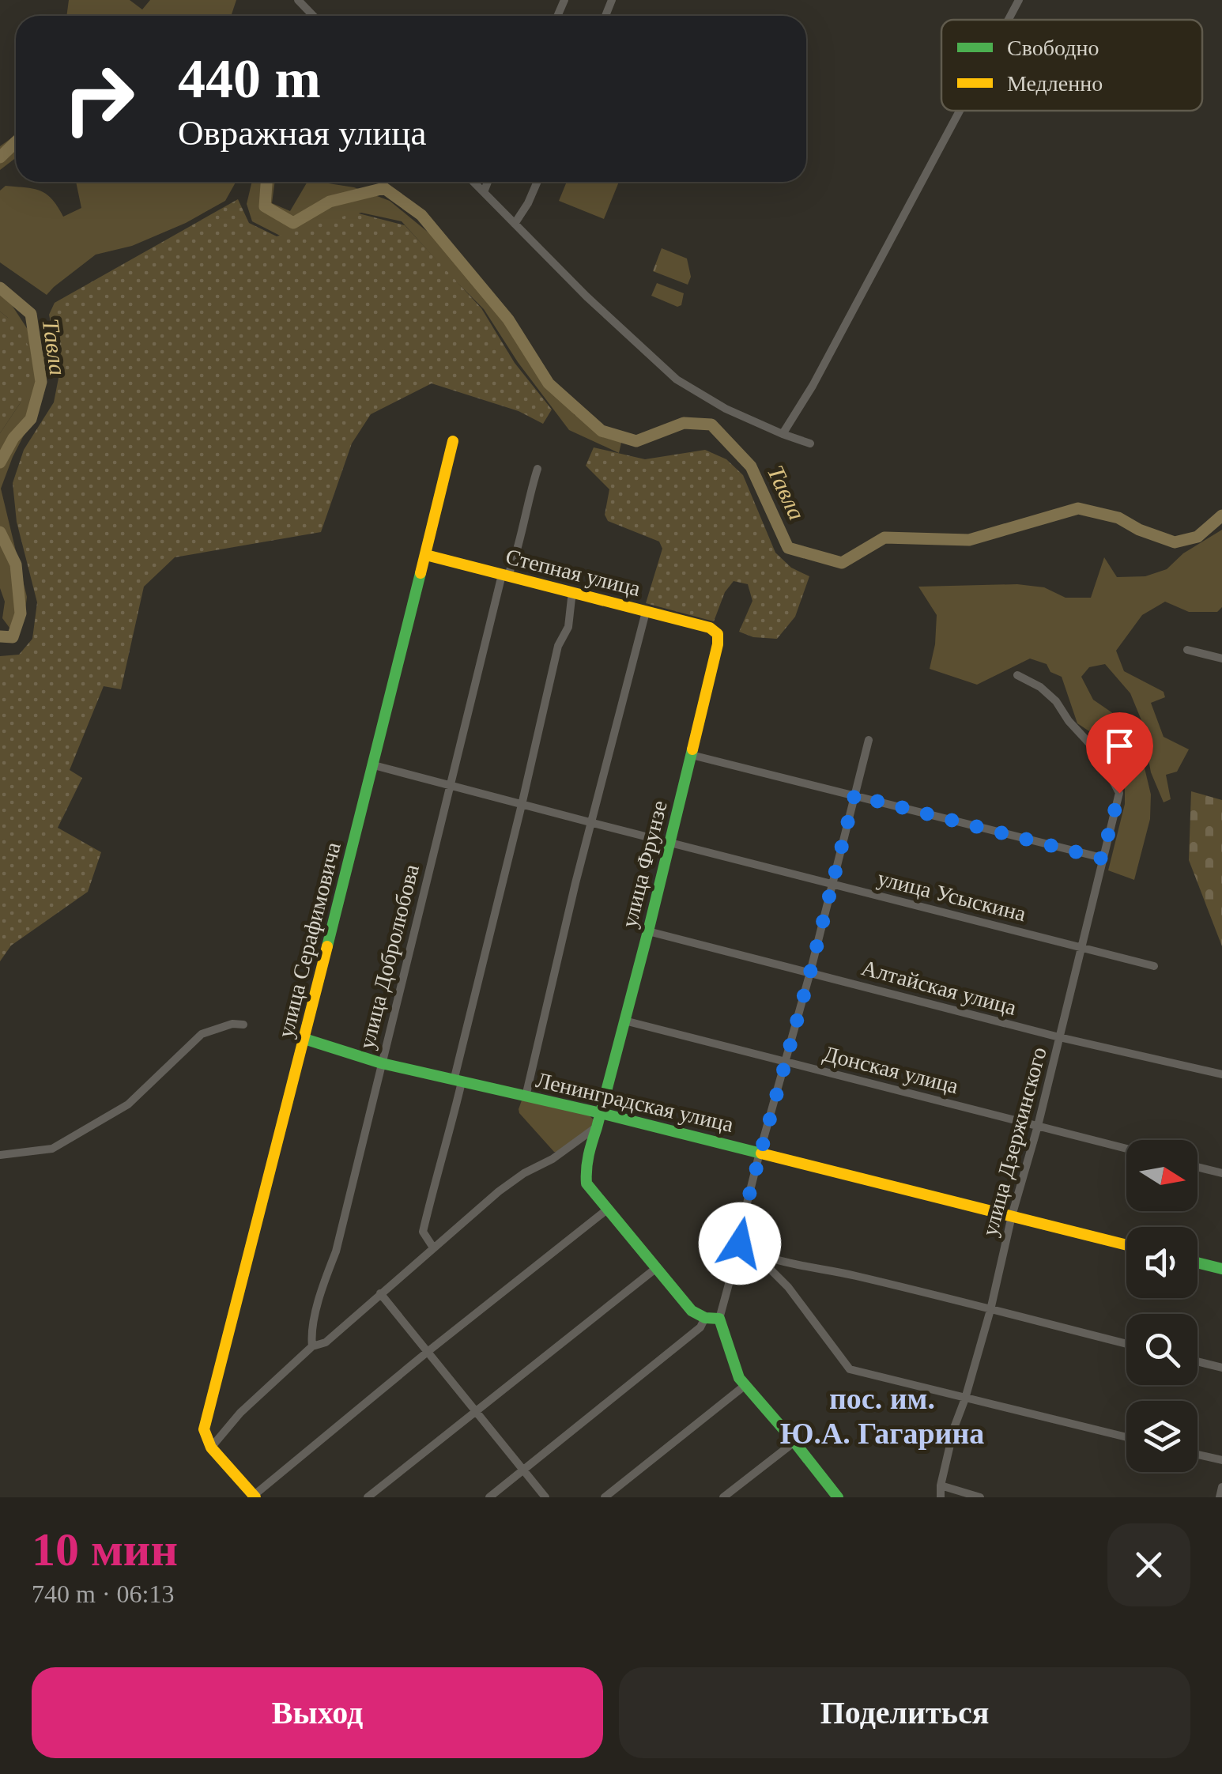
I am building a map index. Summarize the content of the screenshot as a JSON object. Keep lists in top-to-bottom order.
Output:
{
  "streets": {
    "street": [
      "Степная улица",
      "улица Фрунзе",
      "улица Усыскина",
      "улица Серафимовича",
      "улица Добролюбова",
      "Алтайская улица",
      "Донская улица",
      "Ленинградская улица",
      "улица Дзержинского"
    ]
  },
  "crossings": [
    ["Степная улица", "улица Фрунзе"],
    ["Степная улица", "улица Серафимовича"],
    ["Степная улица", "улица Добролюбова"],
    ["улица Фрунзе", "улица Усыскина"],
    ["улица Фрунзе", "Алтайская улица"],
    ["улица Фрунзе", "Донская улица"],
    ["улица Фрунзе", "Ленинградская улица"],
    ["улица Усыскина", "улица Серафимовича"],
    ["улица Усыскина", "улица Добролюбова"],
    ["улица Усыскина", "улица Дзержинского"],
    ["улица Серафимовича", "Ленинградская улица"],
    ["улица Добролюбова", "Ленинградская улица"],
    ["Алтайская улица", "улица Дзержинского"],
    ["Донская улица", "улица Дзержинского"],
    ["Ленинградская улица", "улица Дзержинского"]
  ],
  "districts": ["пос. им. Ю.А. Гагарина"],
  "water": ["Тавла"],
  "legend": ["Свободно", "Медленно"],
  "north": "right",
  "page": {
    "turn": ["440 m", "Овражная улица"],
    "heading": ["10 мин", "740 m · 06:13"],
    "buttons": ["Выход", "Поделиться"]
  }
}
